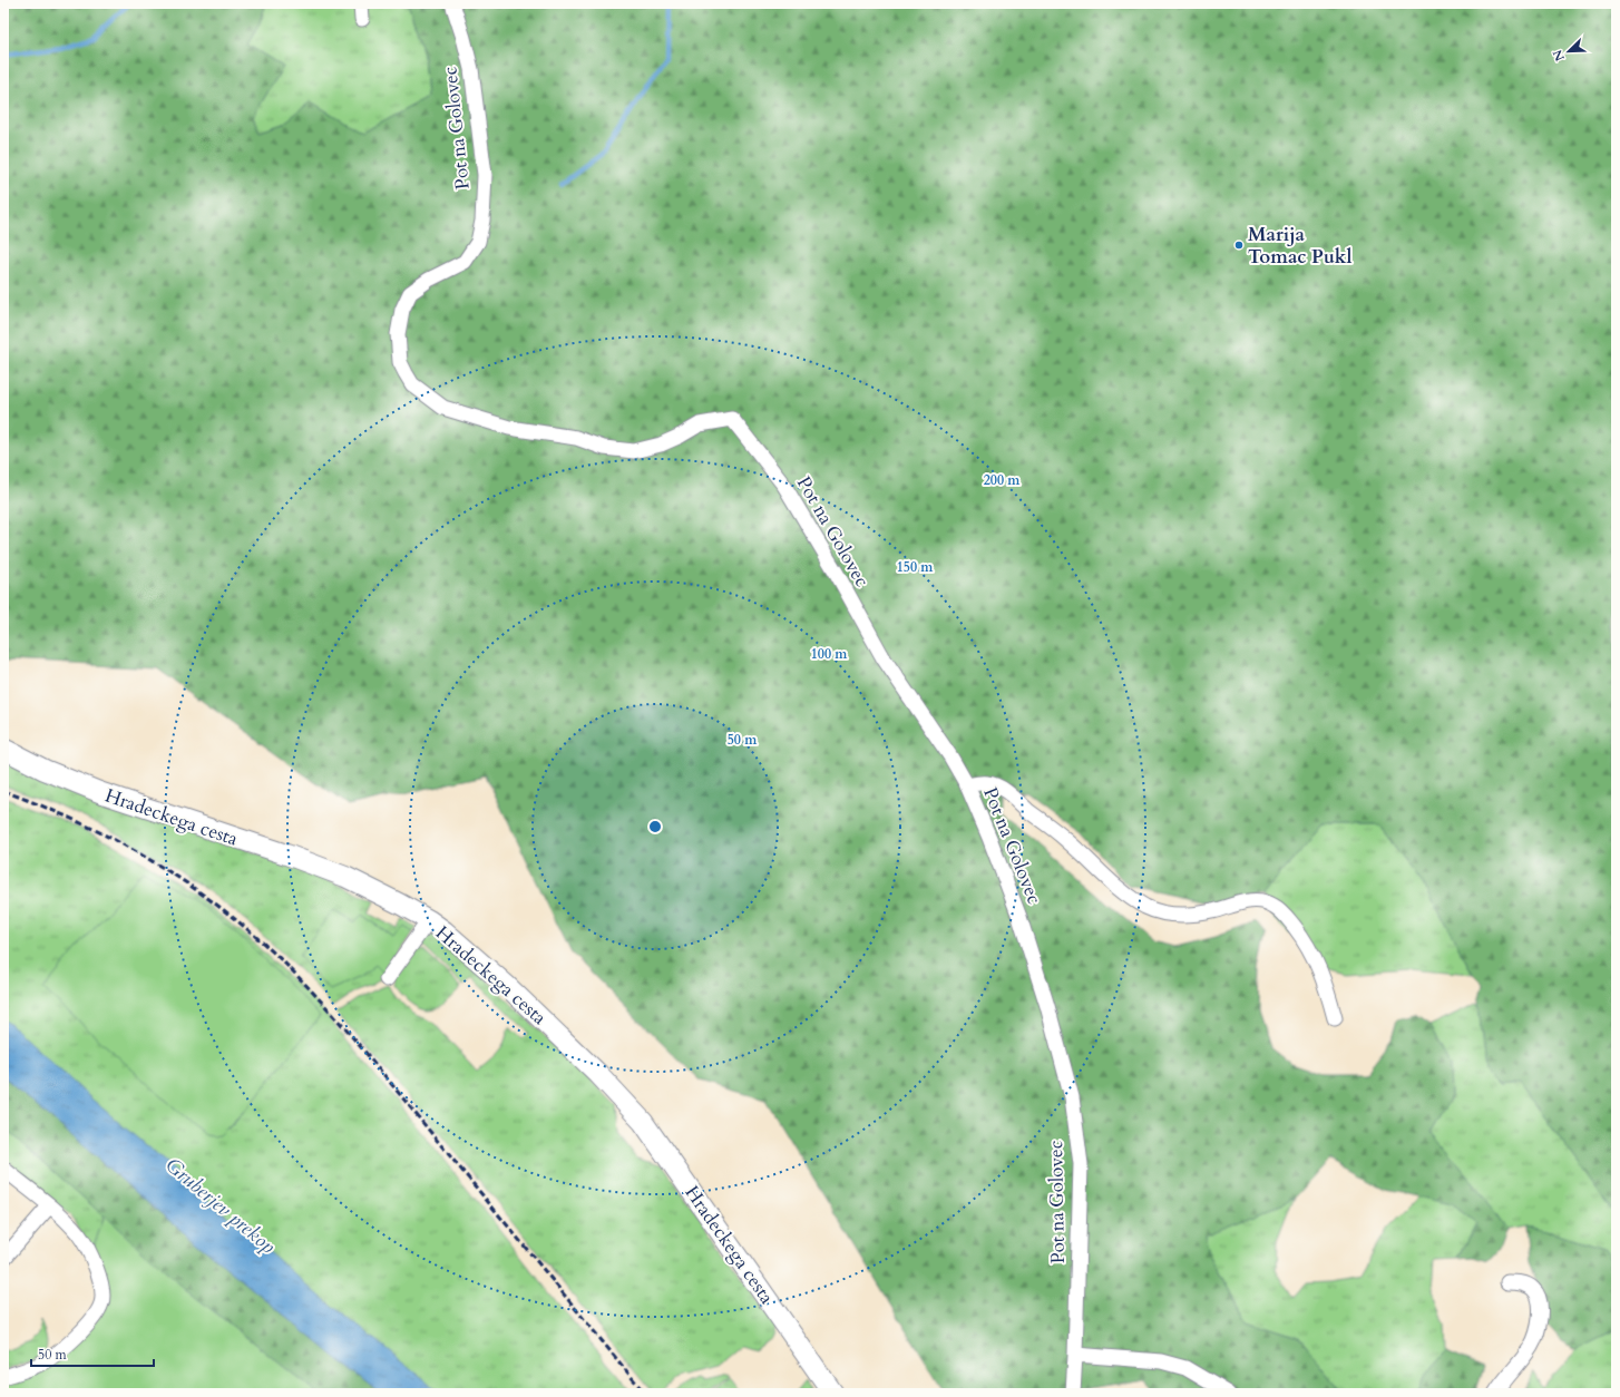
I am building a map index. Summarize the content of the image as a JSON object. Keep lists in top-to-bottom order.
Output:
{
  "streets": {
    "street": ["Pot na Golovec", "Hradeckega cesta"]
  },
  "water": ["Gruberjev prekop"],
  "places": ["Marija Tomac Pukl"],
  "scale_bar": "50 m",
  "north": "bottom left",
  "rings": [
    "200 m",
    "150 m",
    "100 m",
    "50 m"
  ]
}
